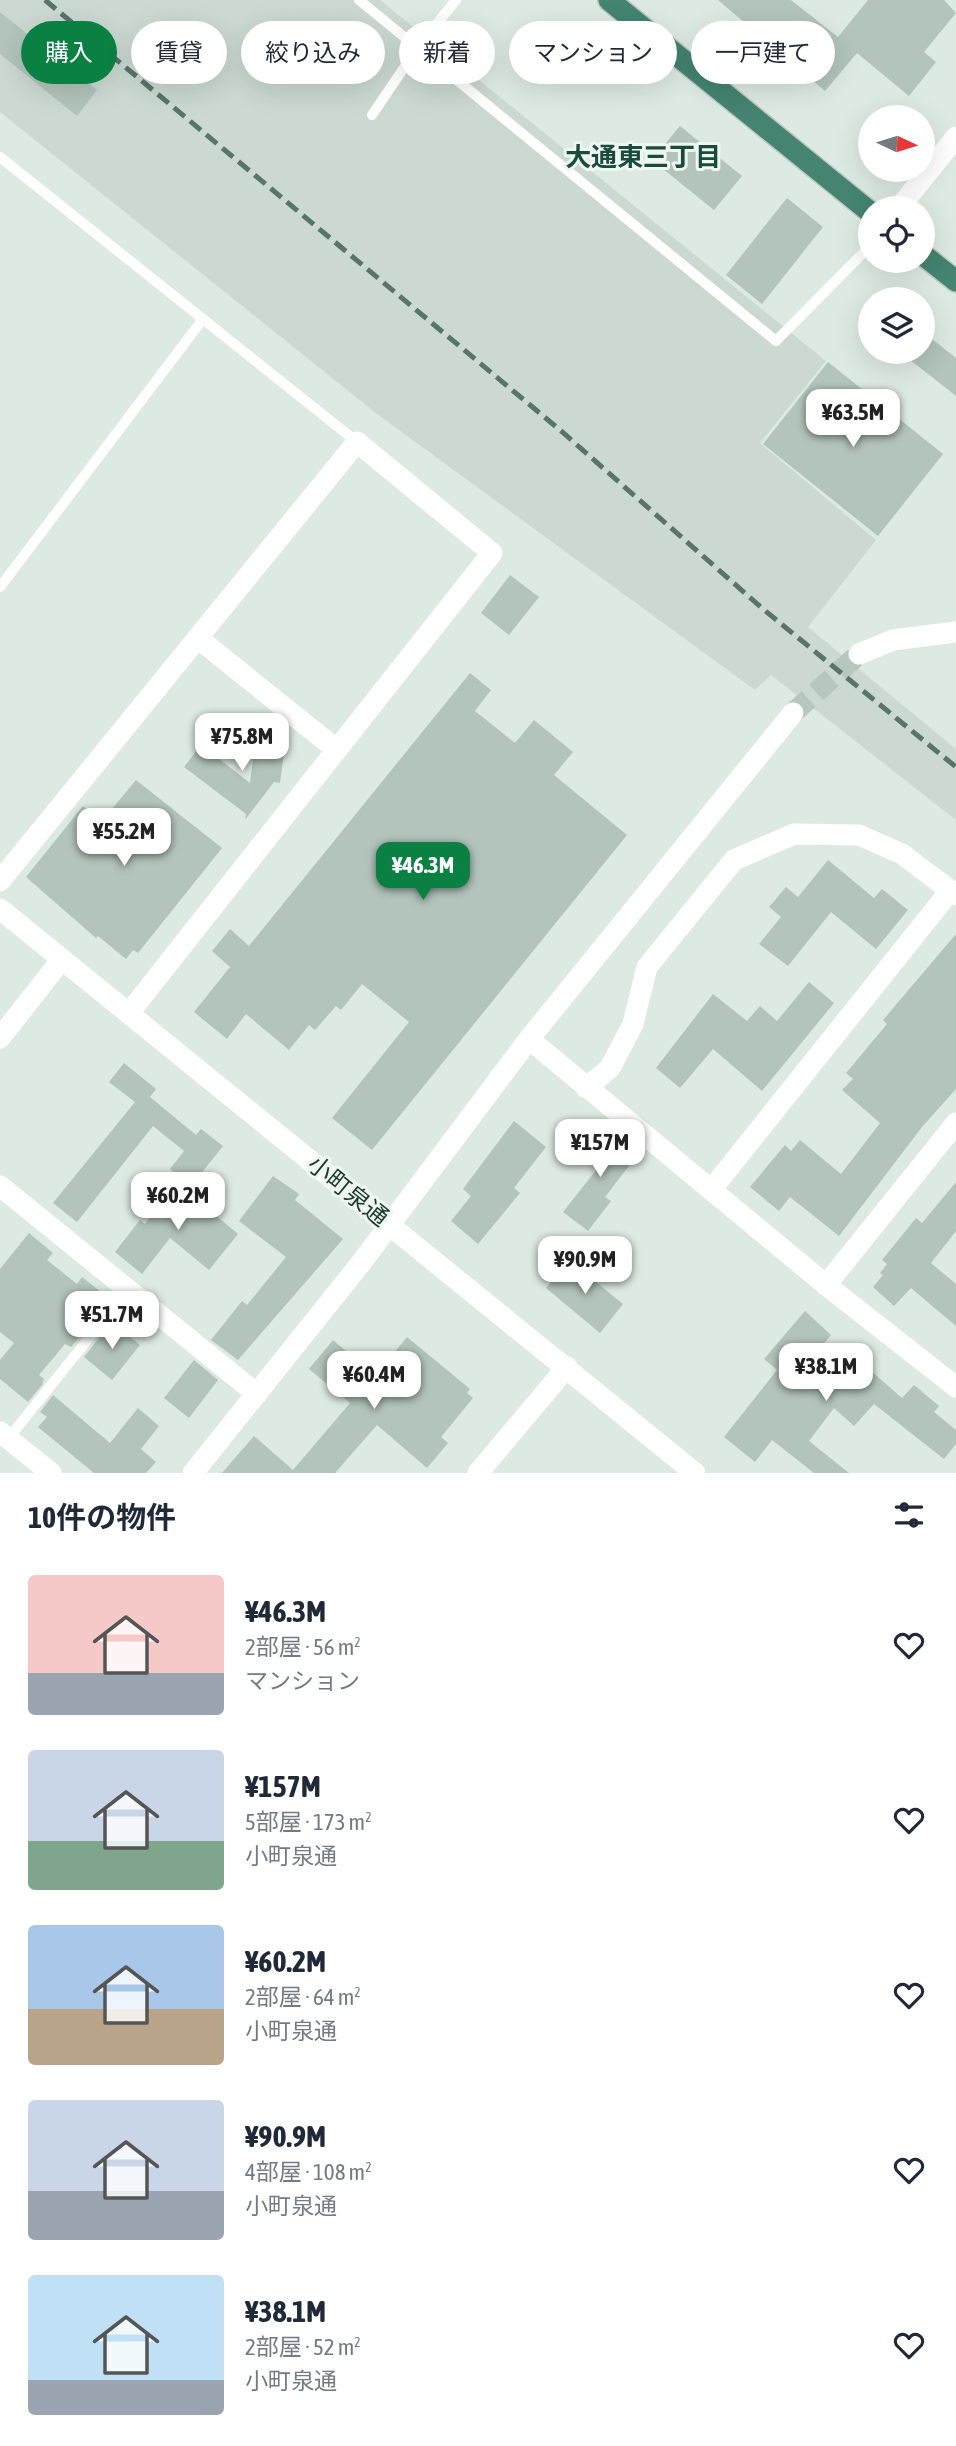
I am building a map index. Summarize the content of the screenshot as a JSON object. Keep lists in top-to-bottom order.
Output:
{
  "streets": {
    "street": ["小町泉通"]
  },
  "districts": ["大通東三丁目"],
  "north": "right",
  "page": {
    "chip": [
      "購入",
      "賃貸",
      "絞り込み",
      "新着",
      "マンション",
      "一戸建て"
    ],
    "price": [
      "¥63.5M",
      "¥75.8M",
      "¥55.2M",
      "¥46.3M",
      "¥157M",
      "¥60.2M",
      "¥90.9M",
      "¥51.7M",
      "¥38.1M",
      "¥60.4M"
    ],
    "heading": "10件の物件",
    "list": [
      {
        "name": "¥46.3M",
        "note": "2部屋 · 56 m² · マンション"
      },
      {
        "name": "¥157M",
        "note": "5部屋 · 173 m² · 小町泉通"
      },
      {
        "name": "¥60.2M",
        "note": "2部屋 · 64 m² · 小町泉通"
      },
      {
        "name": "¥90.9M",
        "note": "4部屋 · 108 m² · 小町泉通"
      },
      {
        "name": "¥38.1M",
        "note": "2部屋 · 52 m² · 小町泉通"
      }
    ]
  }
}
